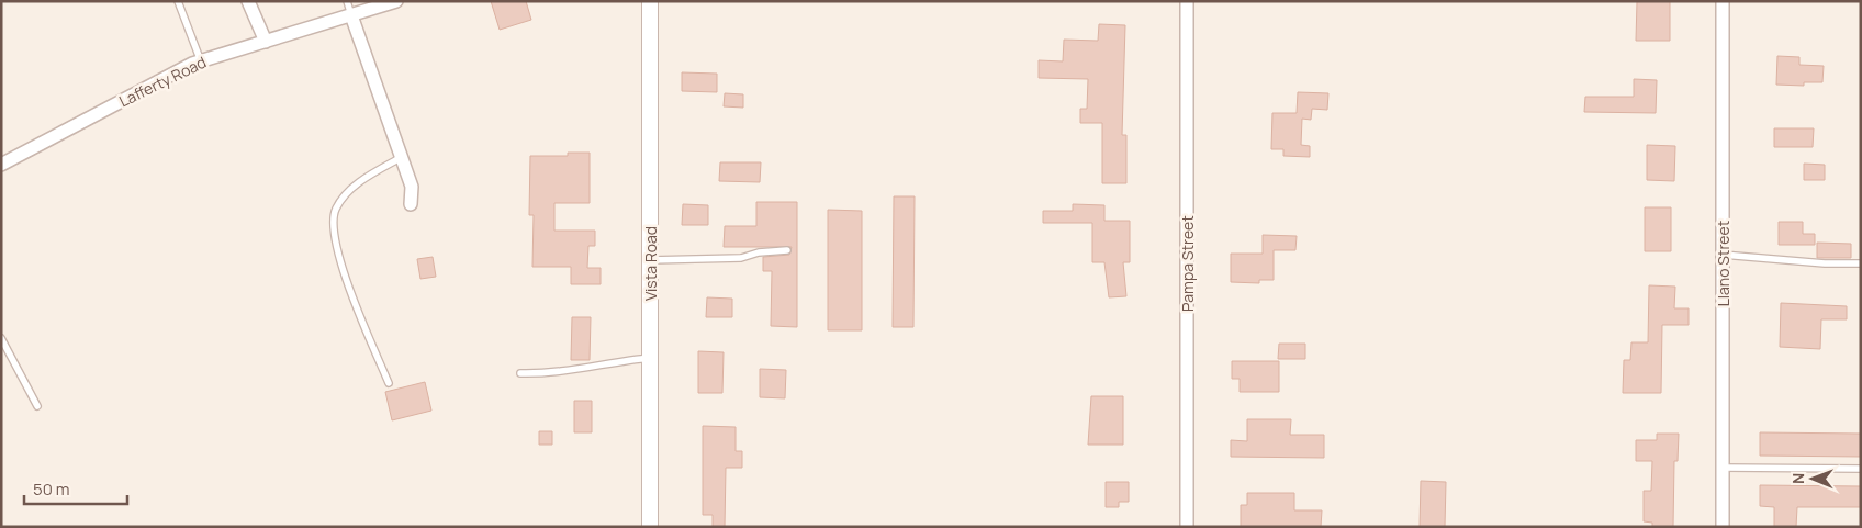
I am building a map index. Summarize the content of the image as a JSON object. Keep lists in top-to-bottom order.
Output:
{
  "streets": {
    "street": [
      "Lafferty Road",
      "Vista Road",
      "Pampa Street",
      "Llano Street"
    ]
  },
  "scale_bar": "50 m",
  "north": "left"
}
